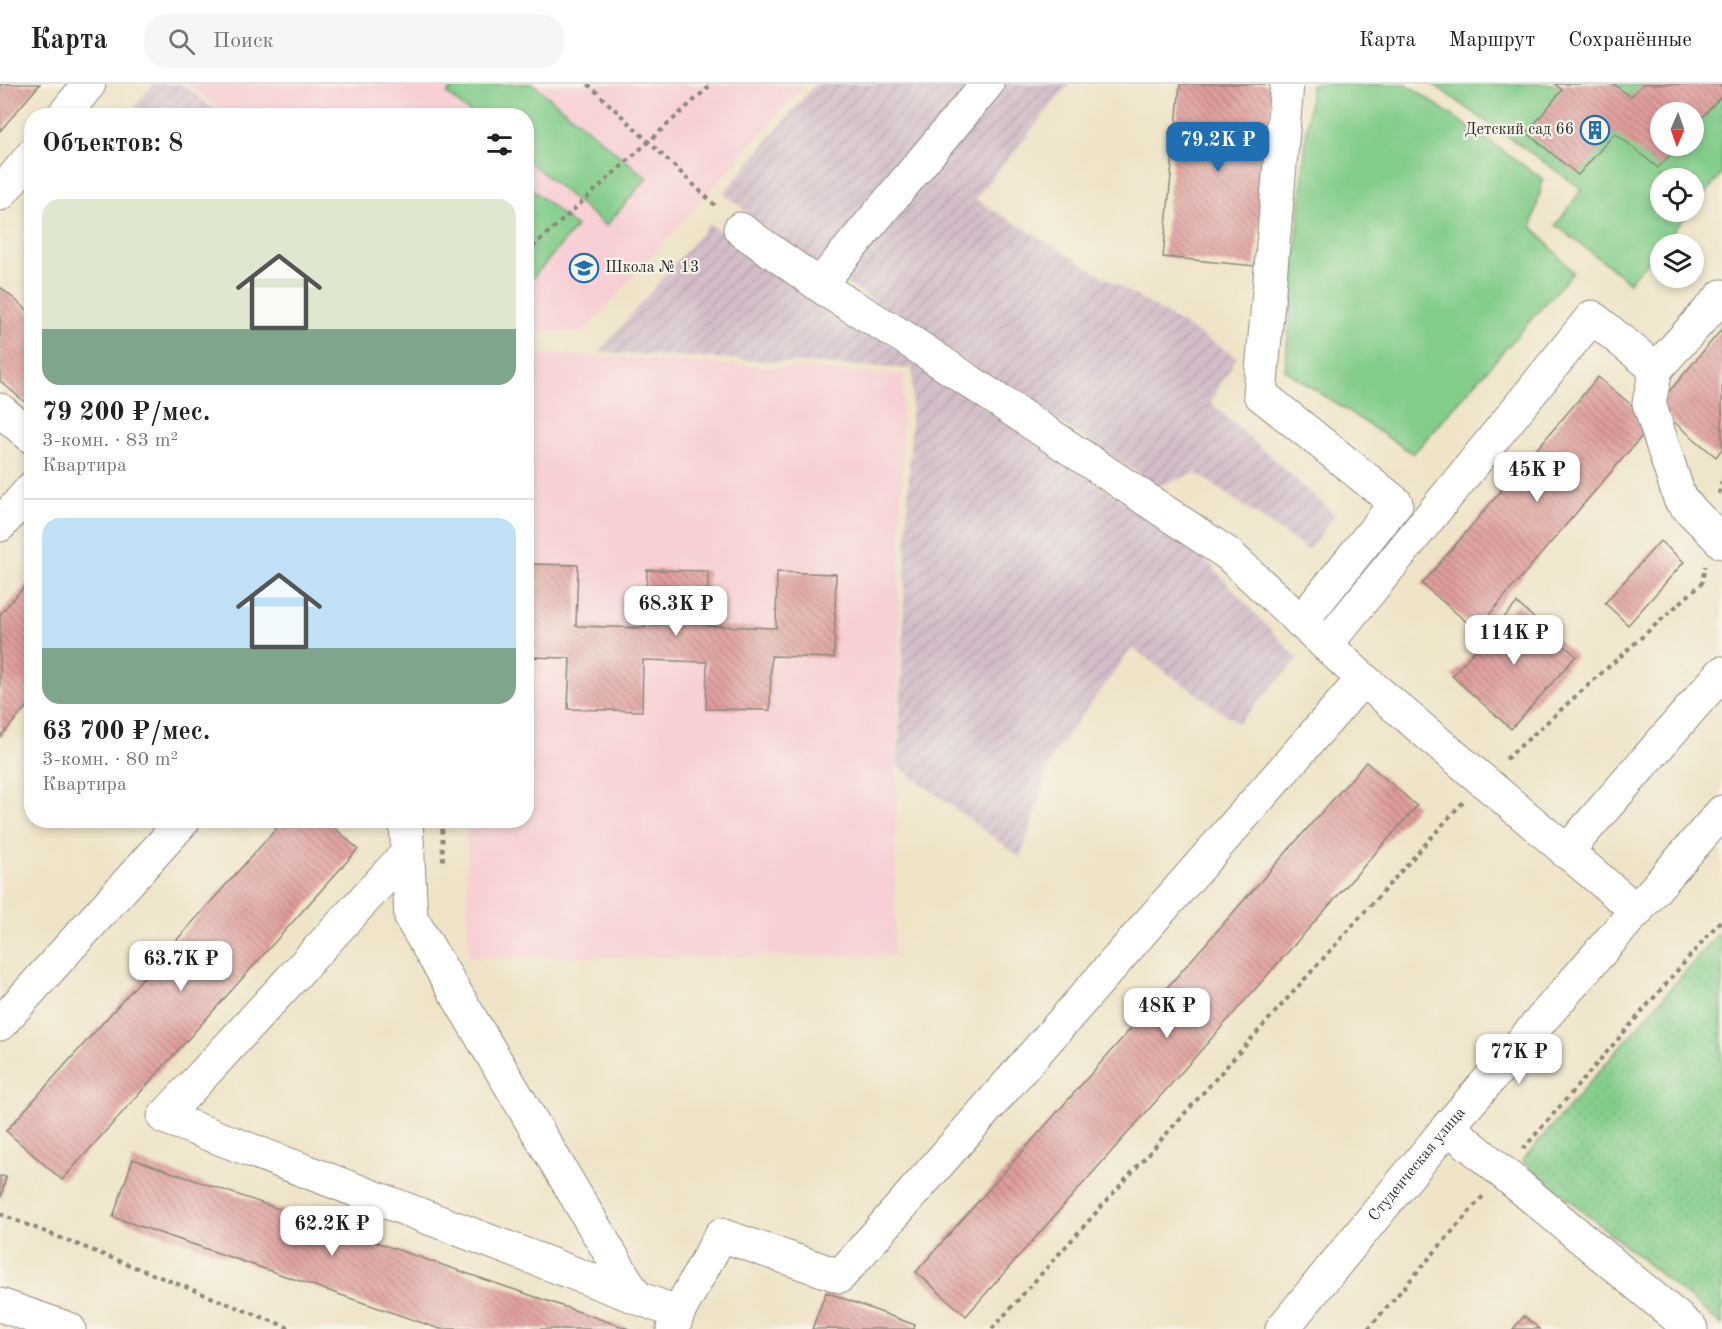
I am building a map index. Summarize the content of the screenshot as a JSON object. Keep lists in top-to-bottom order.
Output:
{
  "streets": {
    "street": ["Студенческая улица"]
  },
  "places": {
    "building": ["Детский сад 66"],
    "school or university": ["Школа № 13"]
  },
  "north": "bottom",
  "page": {
    "header": "Карта",
    "search": "Поиск",
    "nav": ["Карта", "Маршрут", "Сохранённые"],
    "heading": "Объектов: 8",
    "price": [
      "79.2K ₽",
      "45K ₽",
      "68.3K ₽",
      "114K ₽",
      "63.7K ₽",
      "48K ₽",
      "77K ₽",
      "62.2K ₽"
    ],
    "list": [
      {
        "name": "79 200 ₽/мес.",
        "note": "3-комн. · 83 m² · Квартира"
      },
      {
        "name": "63 700 ₽/мес.",
        "note": "3-комн. · 80 m² · Квартира"
      }
    ]
  }
}
